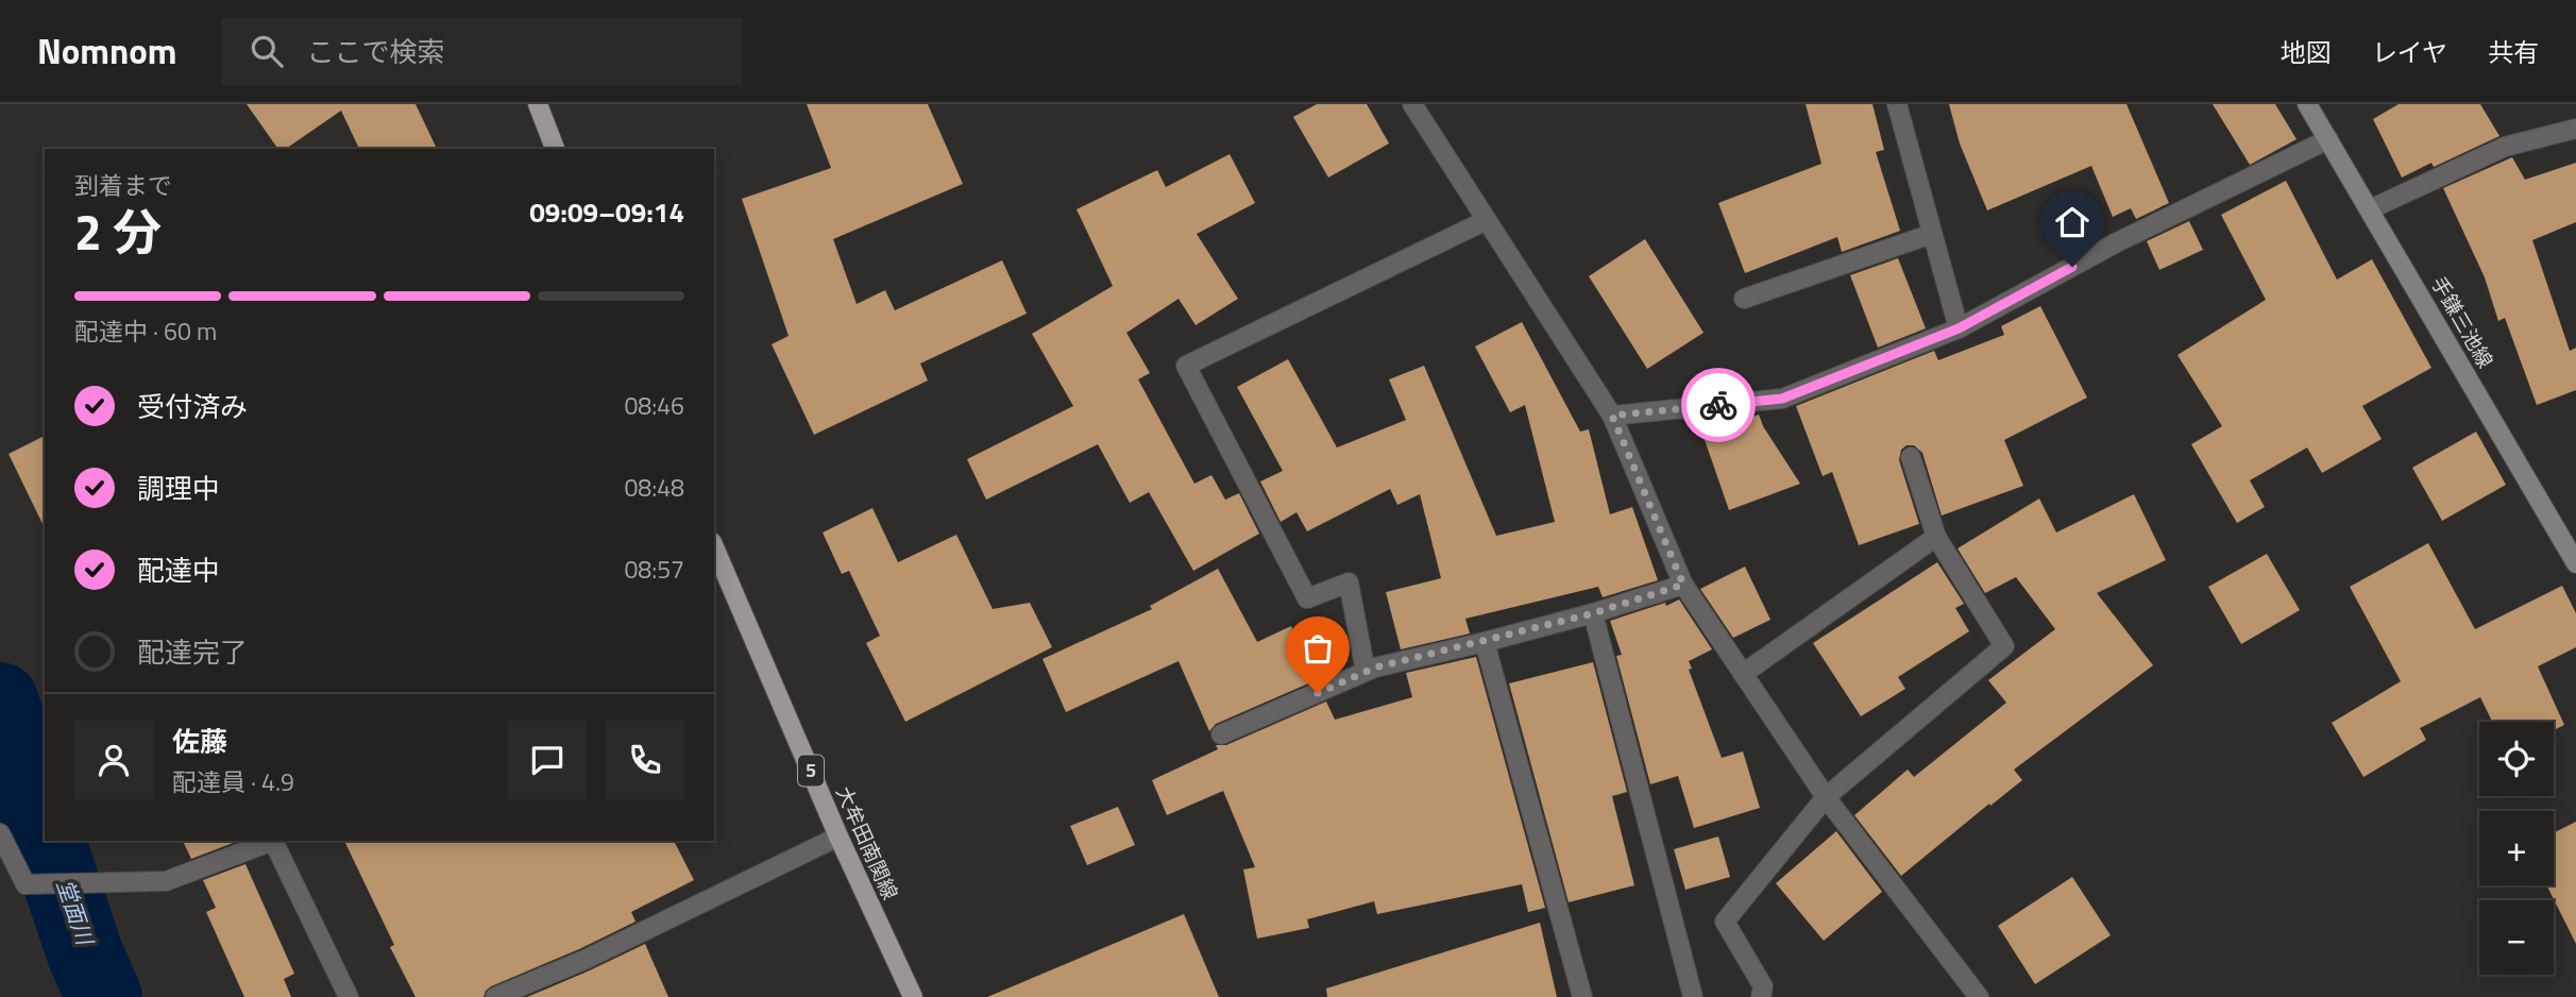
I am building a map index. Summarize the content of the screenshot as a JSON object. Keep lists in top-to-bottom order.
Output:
{
  "streets": {
    "main road": ["手鎌三池線", "5", "大牟田南関線"]
  },
  "water": ["堂面川"],
  "page": {
    "header": "Nomnom",
    "search": "ここで検索",
    "nav": ["地図", "レイヤ", "共有"],
    "heading": ["2 分", "到着まで", "09:09–09:14"],
    "panel": ["佐藤", "配達員 · 4.9"],
    "bar": "配達中 · 60 m",
    "list": [
      ["受付済み", "08:46"],
      ["調理中", "08:48"],
      ["配達中", "08:57"],
      "配達完了"
    ],
    "map_buttons": ["+", "−"]
  }
}
